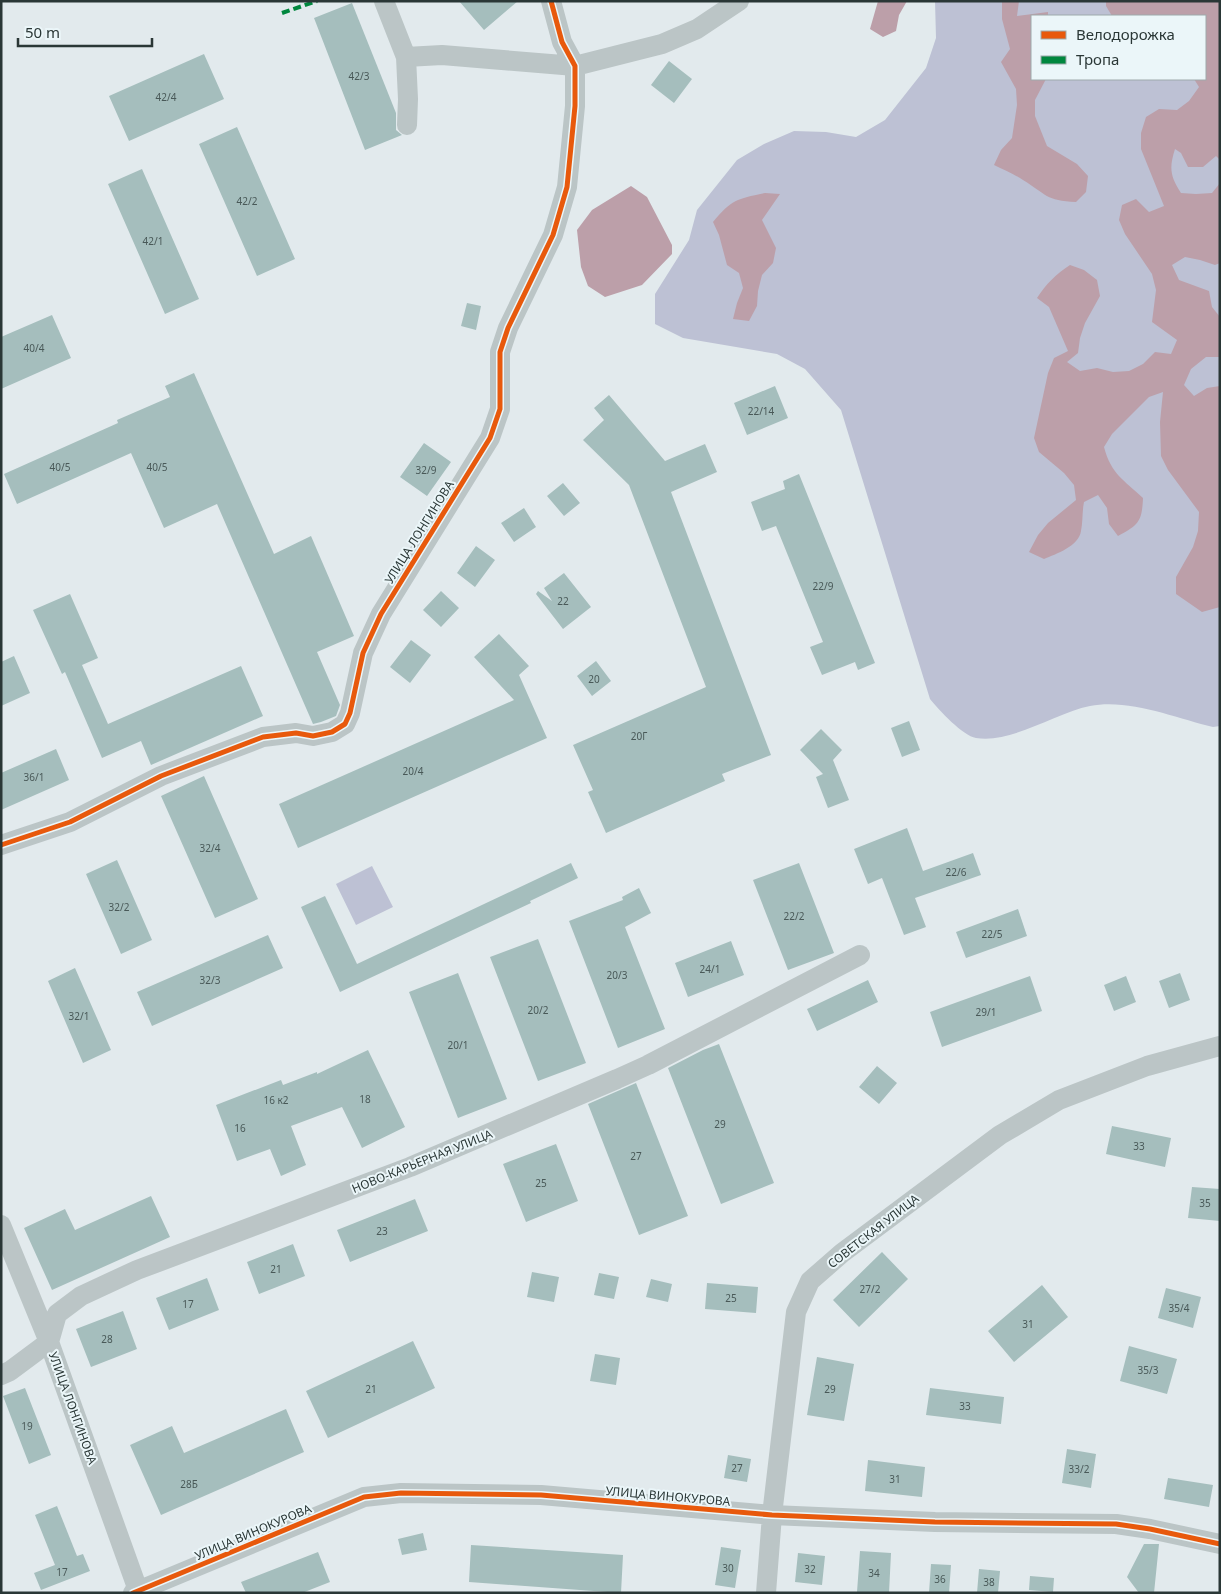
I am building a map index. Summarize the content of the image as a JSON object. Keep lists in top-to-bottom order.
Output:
{
  "streets": {
    "street": [
      "УЛИЦА ЛОНГИНОВА",
      "НОВО-КАРЬЕРНАЯ УЛИЦА",
      "СОВЕТСКАЯ УЛИЦА",
      "УЛИЦА ВИНОКУРОВА"
    ]
  },
  "crossings": [
    ["УЛИЦА ЛОНГИНОВА", "НОВО-КАРЬЕРНАЯ УЛИЦА"],
    ["УЛИЦА ЛОНГИНОВА", "УЛИЦА ВИНОКУРОВА"],
    ["СОВЕТСКАЯ УЛИЦА", "УЛИЦА ВИНОКУРОВА"]
  ],
  "house_numbers": [
    "42/3",
    "42/4",
    "42/2",
    "42/1",
    "40/4",
    "22/14",
    "40/5",
    "40/5",
    "32/9",
    "22/9",
    "22",
    "20",
    "20Г",
    "20/4",
    "36/1",
    "32/4",
    "22/6",
    "32/2",
    "22/2",
    "22/5",
    "24/1",
    "20/3",
    "32/3",
    "20/2",
    "29/1",
    "32/1",
    "20/1",
    "18",
    "16 к2",
    "29",
    "16",
    "33",
    "27",
    "25",
    "35",
    "23",
    "21",
    "27/2",
    "25",
    "17",
    "35/4",
    "31",
    "28",
    "35/3",
    "21",
    "29",
    "33",
    "19",
    "27",
    "33/2",
    "31",
    "28Б",
    "30",
    "32",
    "17",
    "34",
    "36",
    "38"
  ],
  "legend": ["Велодорожка", "Тропа"],
  "scale_bar": "50 m"
}
